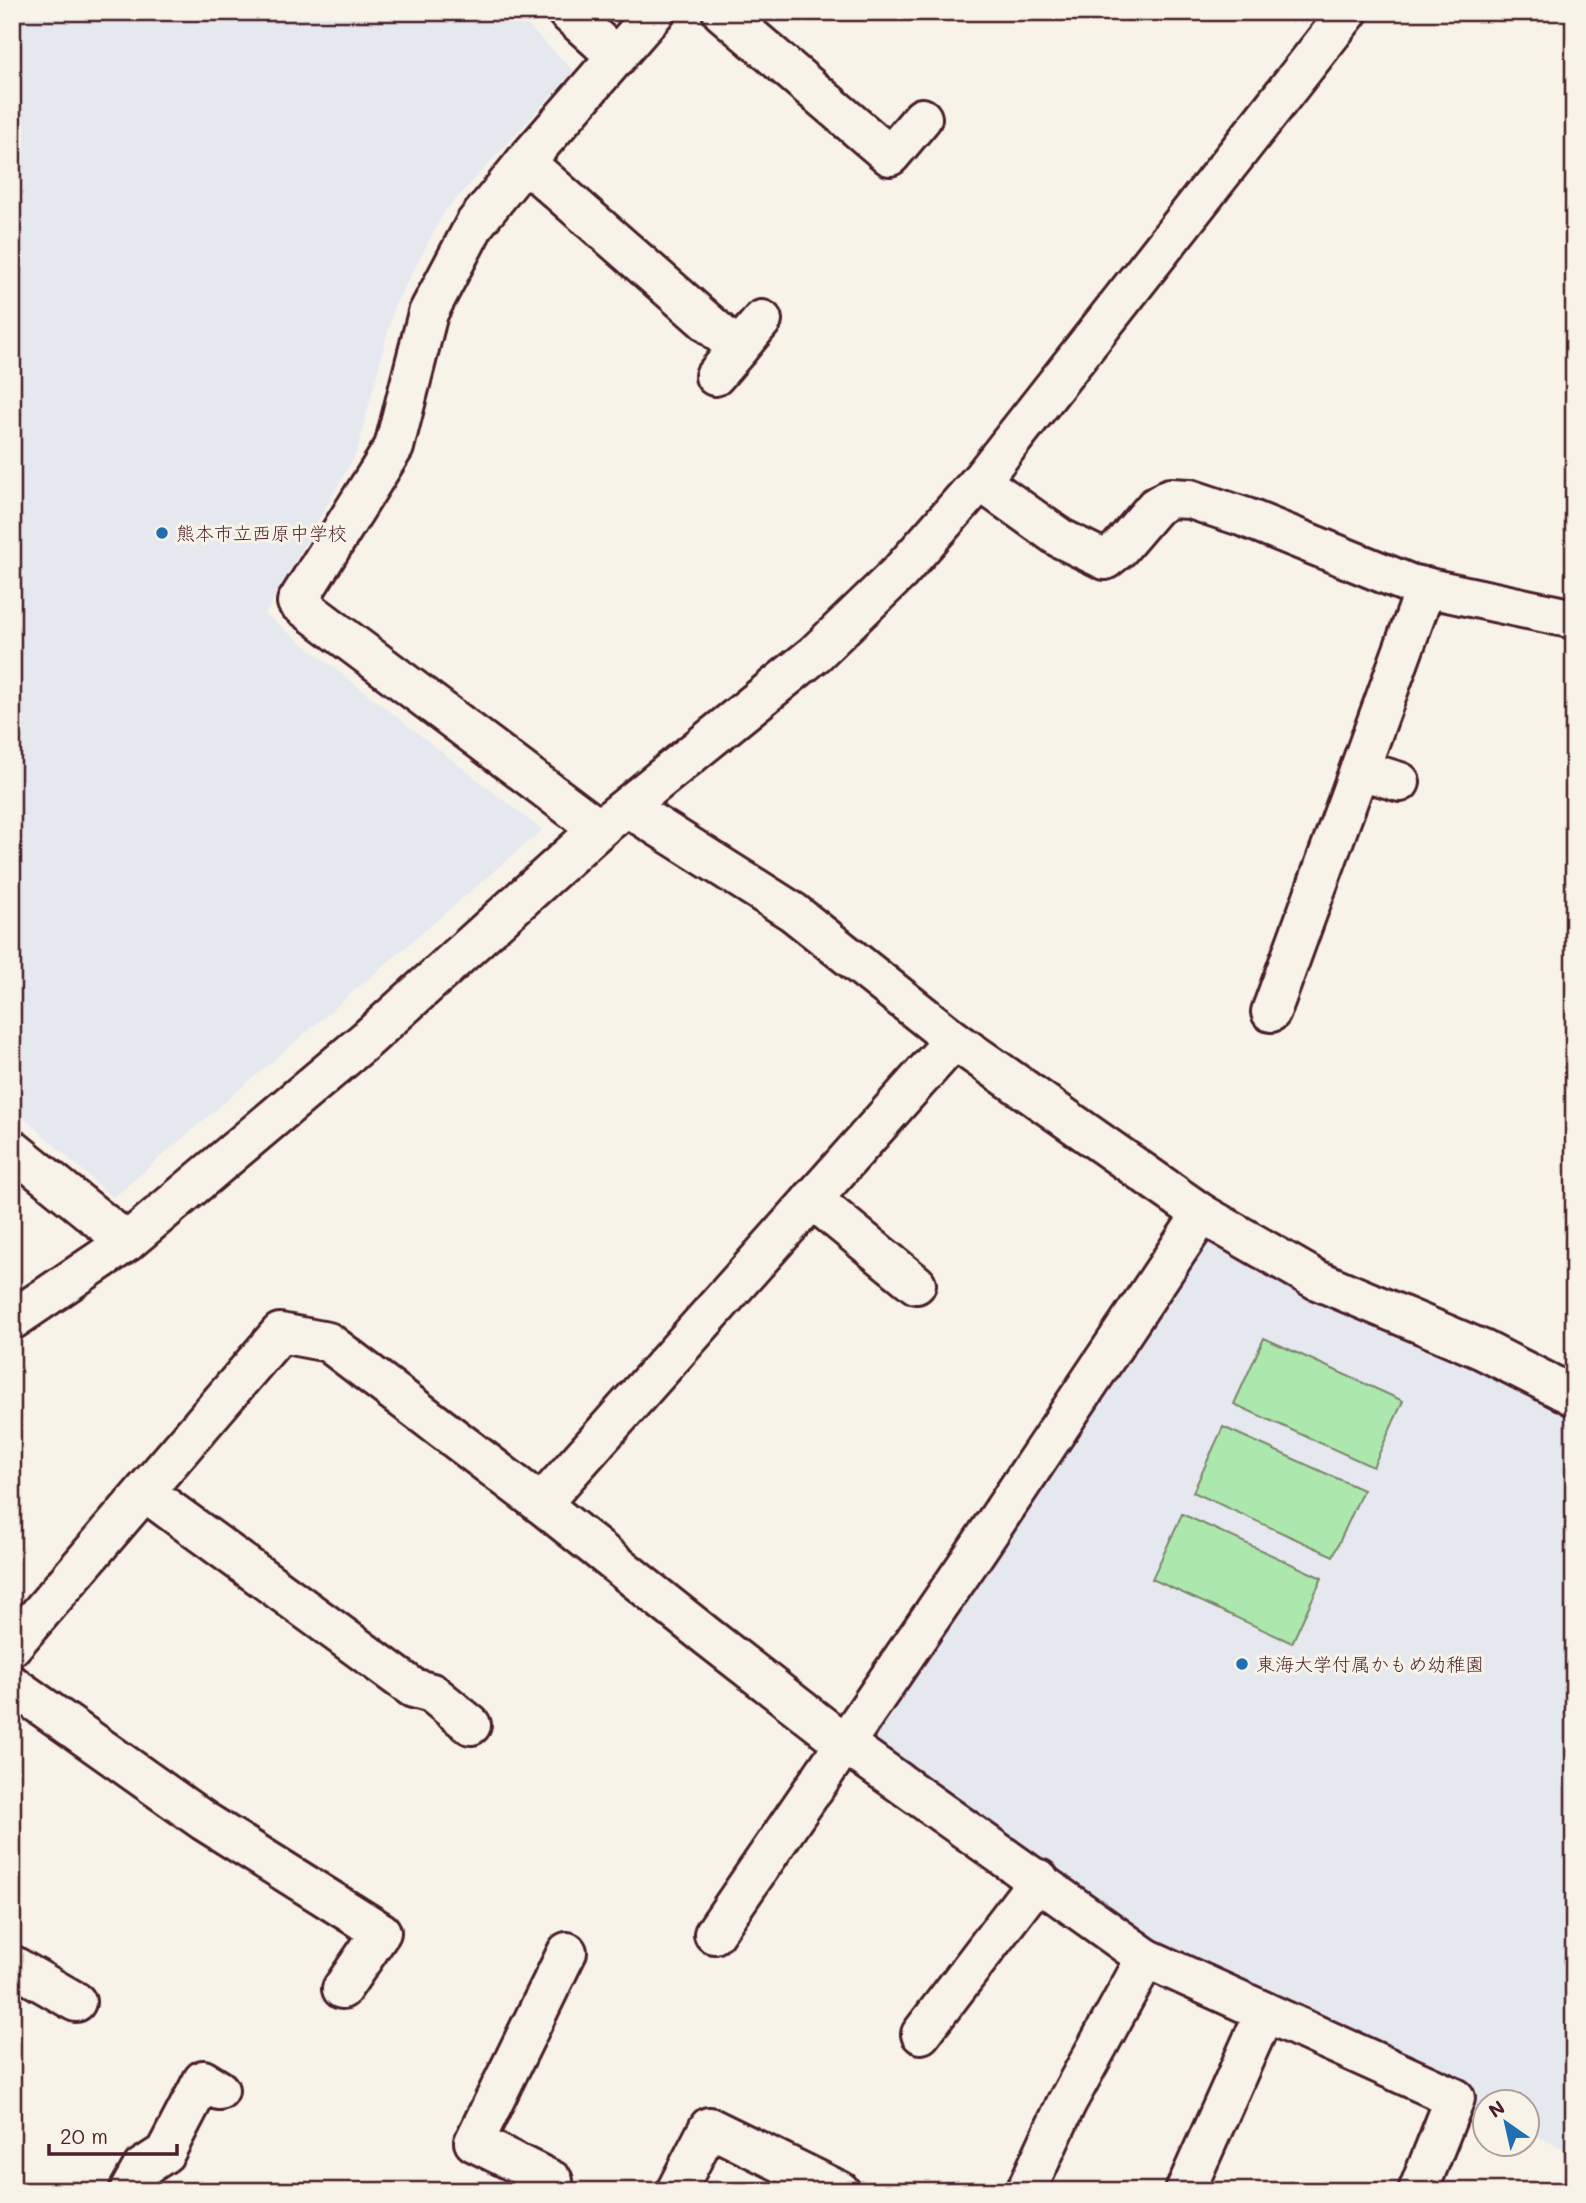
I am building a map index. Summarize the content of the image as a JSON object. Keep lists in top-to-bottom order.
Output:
{
  "places": ["熊本市立西原中学校", "東海大学付属かもめ幼稚園"],
  "scale_bar": "20 m",
  "north": "top left"
}
